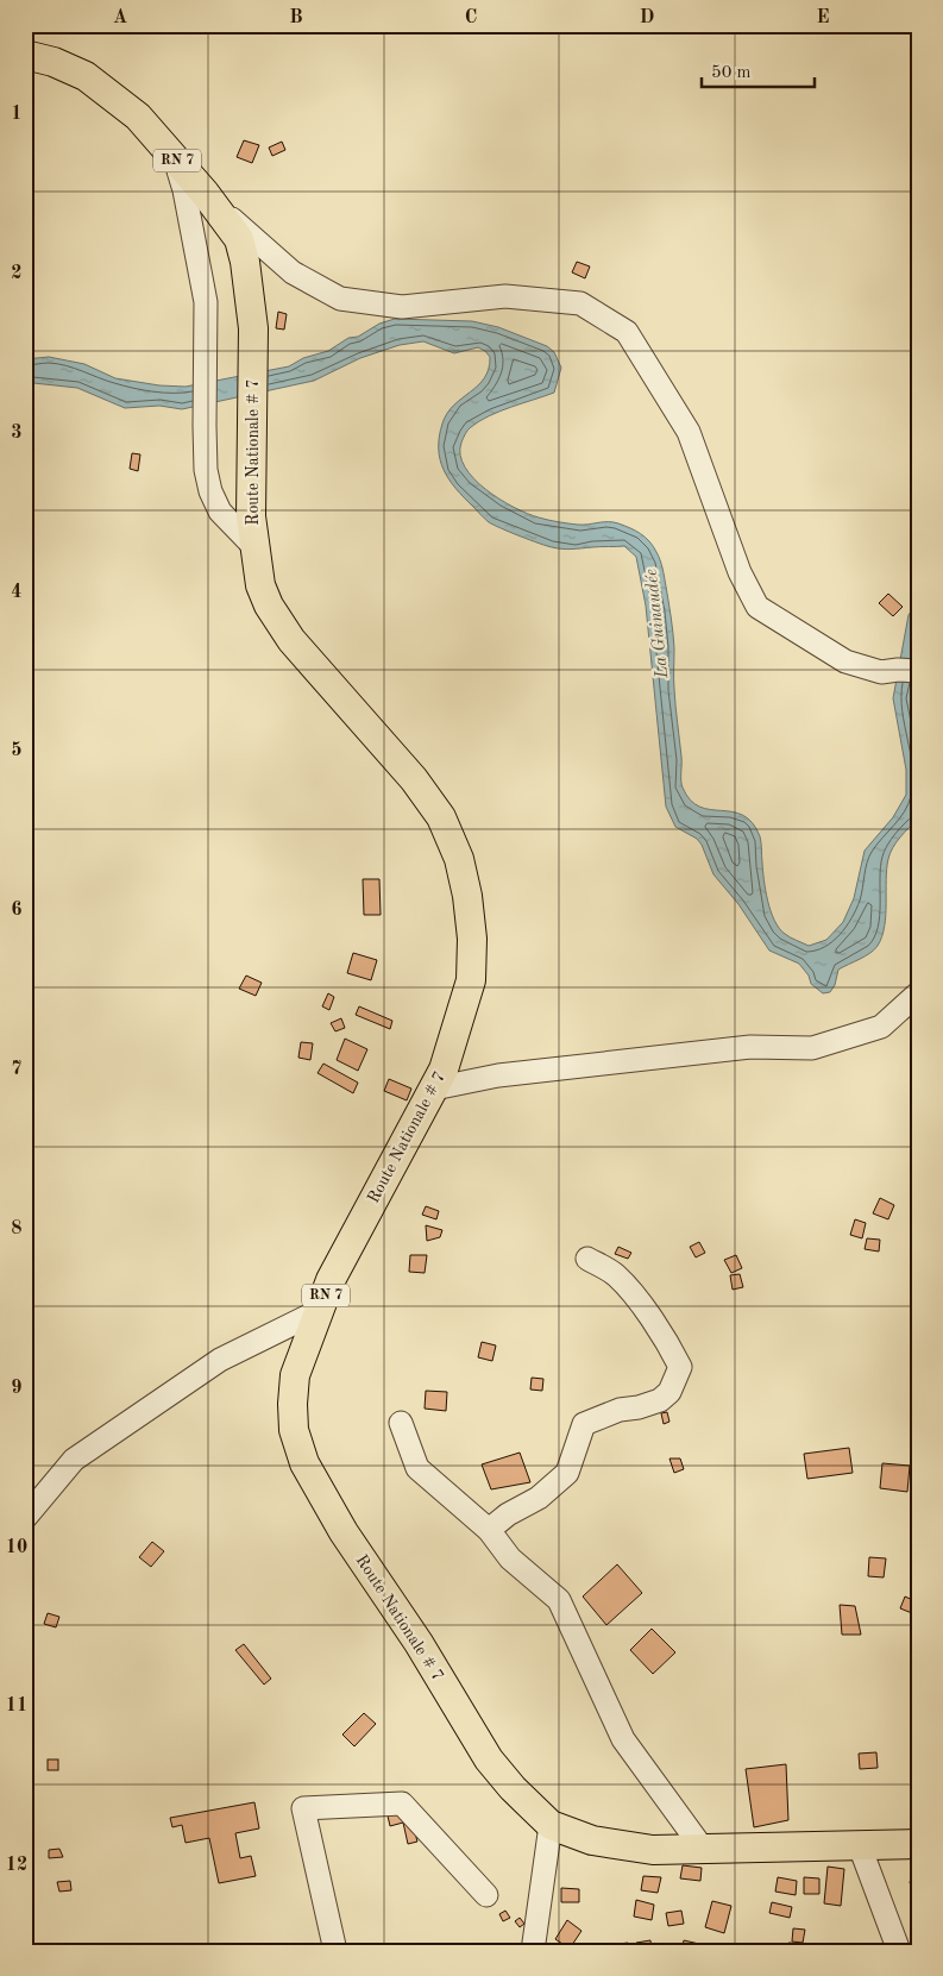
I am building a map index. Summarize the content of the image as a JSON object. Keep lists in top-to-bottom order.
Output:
{
  "streets": {
    "main road": ["RN 7", "Route Nationale # 7"]
  },
  "water": ["La Guinaudée"],
  "scale_bar": "50 m",
  "grid": {
    "columns": [
      "A",
      "B",
      "C",
      "D",
      "E"
    ],
    "rows": [
      "1",
      "2",
      "3",
      "4",
      "5",
      "6",
      "7",
      "8",
      "9",
      "10",
      "11",
      "12"
    ]
  }
}
